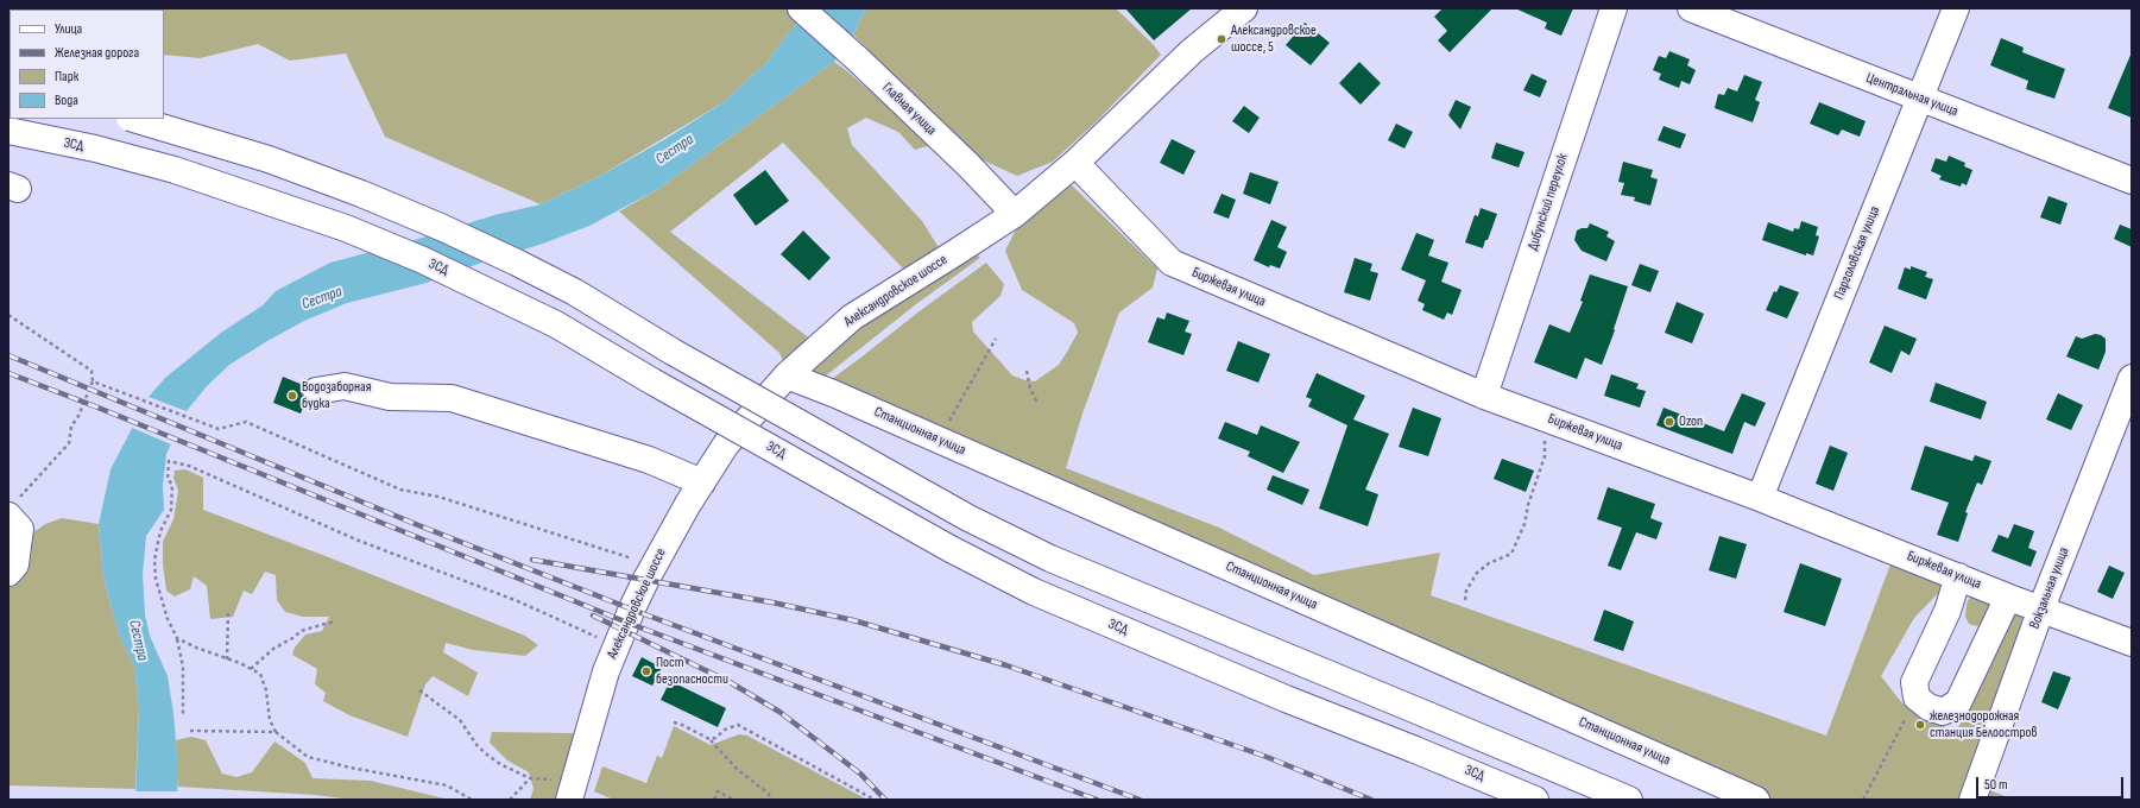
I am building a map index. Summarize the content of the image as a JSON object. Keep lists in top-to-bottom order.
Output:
{
  "streets": {
    "main road": [
      "Центральная улица",
      "Главная улица",
      "ЗСД",
      "Дибунский переулок",
      "Парголовская улица",
      "Биржевая улица",
      "Александровское шоссе",
      "Станционная улица",
      "Вокзальная улица"
    ]
  },
  "crossings": [
    ["Центральная улица", "Парголовская улица"],
    ["Главная улица", "Александровское шоссе"],
    ["Дибунский переулок", "Биржевая улица"],
    ["Парголовская улица", "Биржевая улица"],
    ["Биржевая улица", "Александровское шоссе"],
    ["Биржевая улица", "Вокзальная улица"],
    ["Александровское шоссе", "Станционная улица"]
  ],
  "water": ["Сестра"],
  "places": [
    "Александровское шоссе, 5",
    "Водозаборная будка",
    "Ozon",
    "Пост безопасности",
    "железнодорожная станция Белоостров"
  ],
  "legend": [
    "Улица",
    "Железная дорога",
    "Парк",
    "Вода"
  ],
  "scale_bar": "50 m"
}
